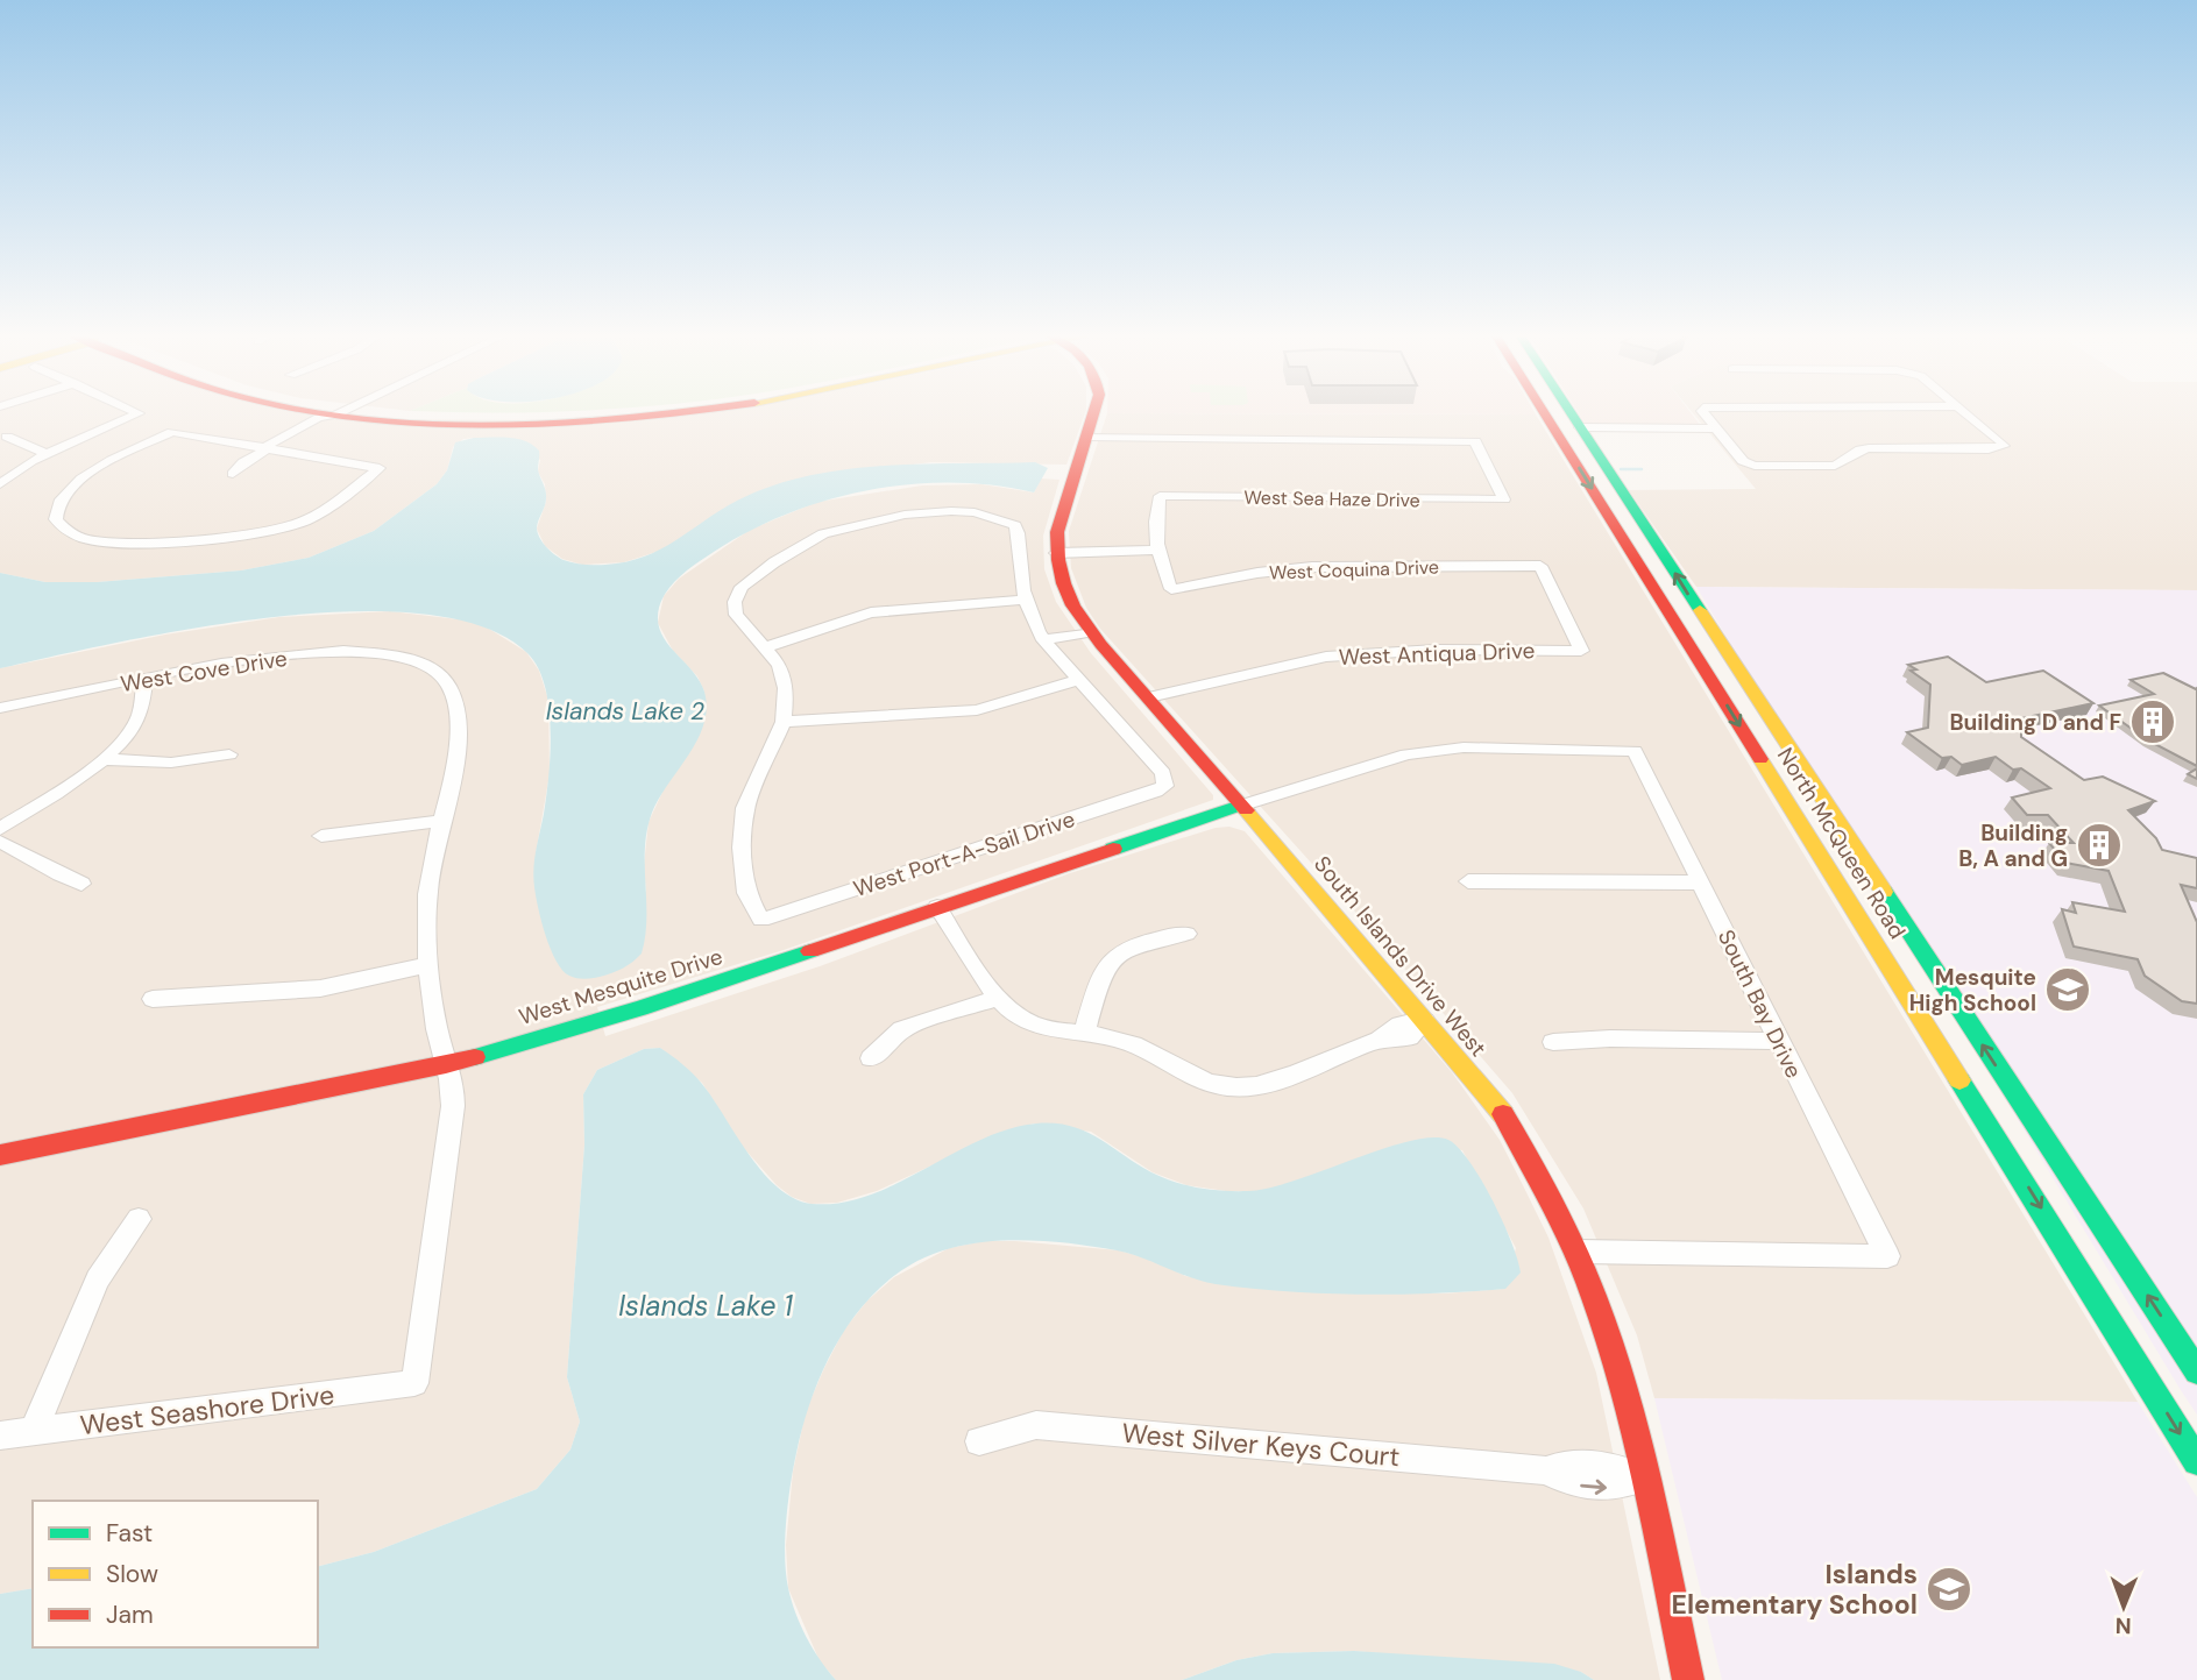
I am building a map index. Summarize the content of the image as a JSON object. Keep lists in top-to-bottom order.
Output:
{
  "streets": {
    "main road": ["North McQueen Road", "South Islands Drive West", "West Mesquite Drive"],
    "street": [
      "West Sea Haze Drive",
      "West Coquina Drive",
      "West Antiqua Drive",
      "West Cove Drive",
      "West Port-A-Sail Drive",
      "South Bay Drive",
      "West Seashore Drive",
      "West Silver Keys Court"
    ]
  },
  "crossings": [
    ["West Sea Haze Drive", "West Coquina Drive"],
    ["West Sea Haze Drive", "South Islands Drive West"],
    ["West Coquina Drive", "West Antiqua Drive"],
    ["West Antiqua Drive", "South Islands Drive West"],
    ["South Islands Drive West", "West Mesquite Drive"],
    ["South Islands Drive West", "South Bay Drive"],
    ["South Islands Drive West", "West Silver Keys Court"],
    ["West Mesquite Drive", "West Seashore Drive"]
  ],
  "water": ["Islands Lake 2", "Islands Lake 1"],
  "places": {
    "building": ["Building D and F", "Building B, A and G"],
    "school or university": ["Mesquite High School", "Islands Elementary School"]
  },
  "legend": ["Fast", "Slow", "Jam"],
  "north": "bottom"
}
